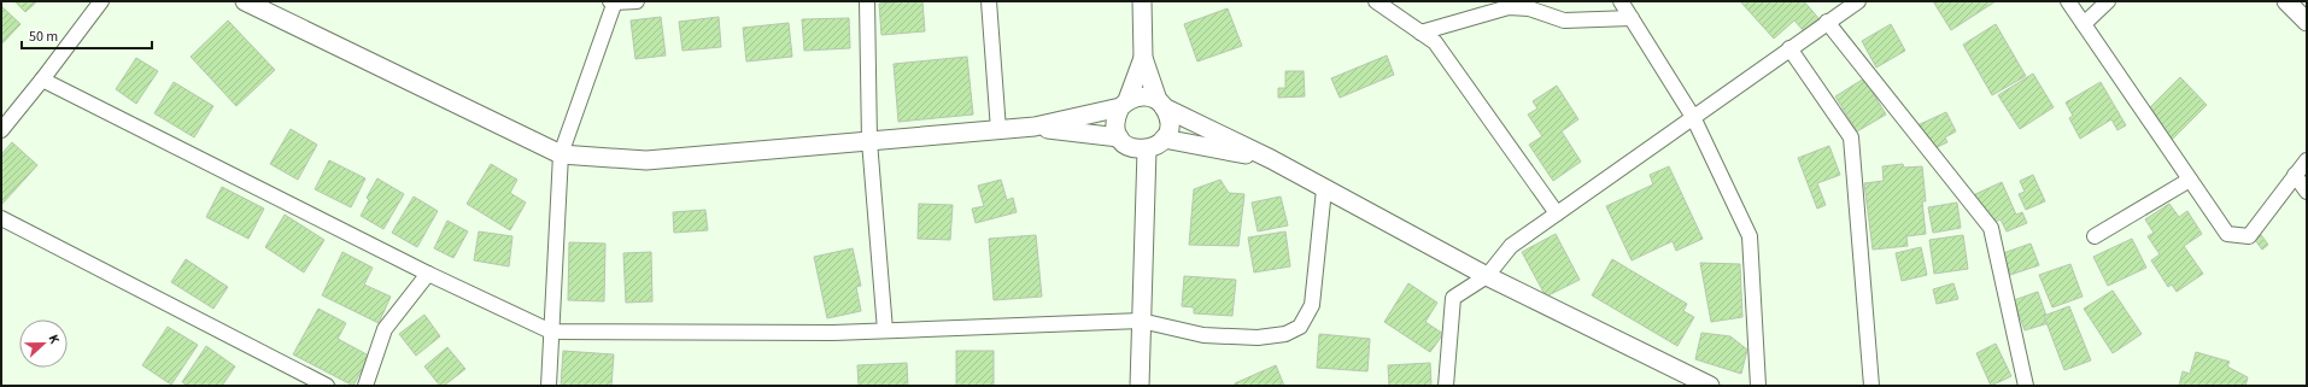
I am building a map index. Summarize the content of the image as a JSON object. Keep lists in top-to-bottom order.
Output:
{
  "scale_bar": "50 m",
  "north": "right"
}
